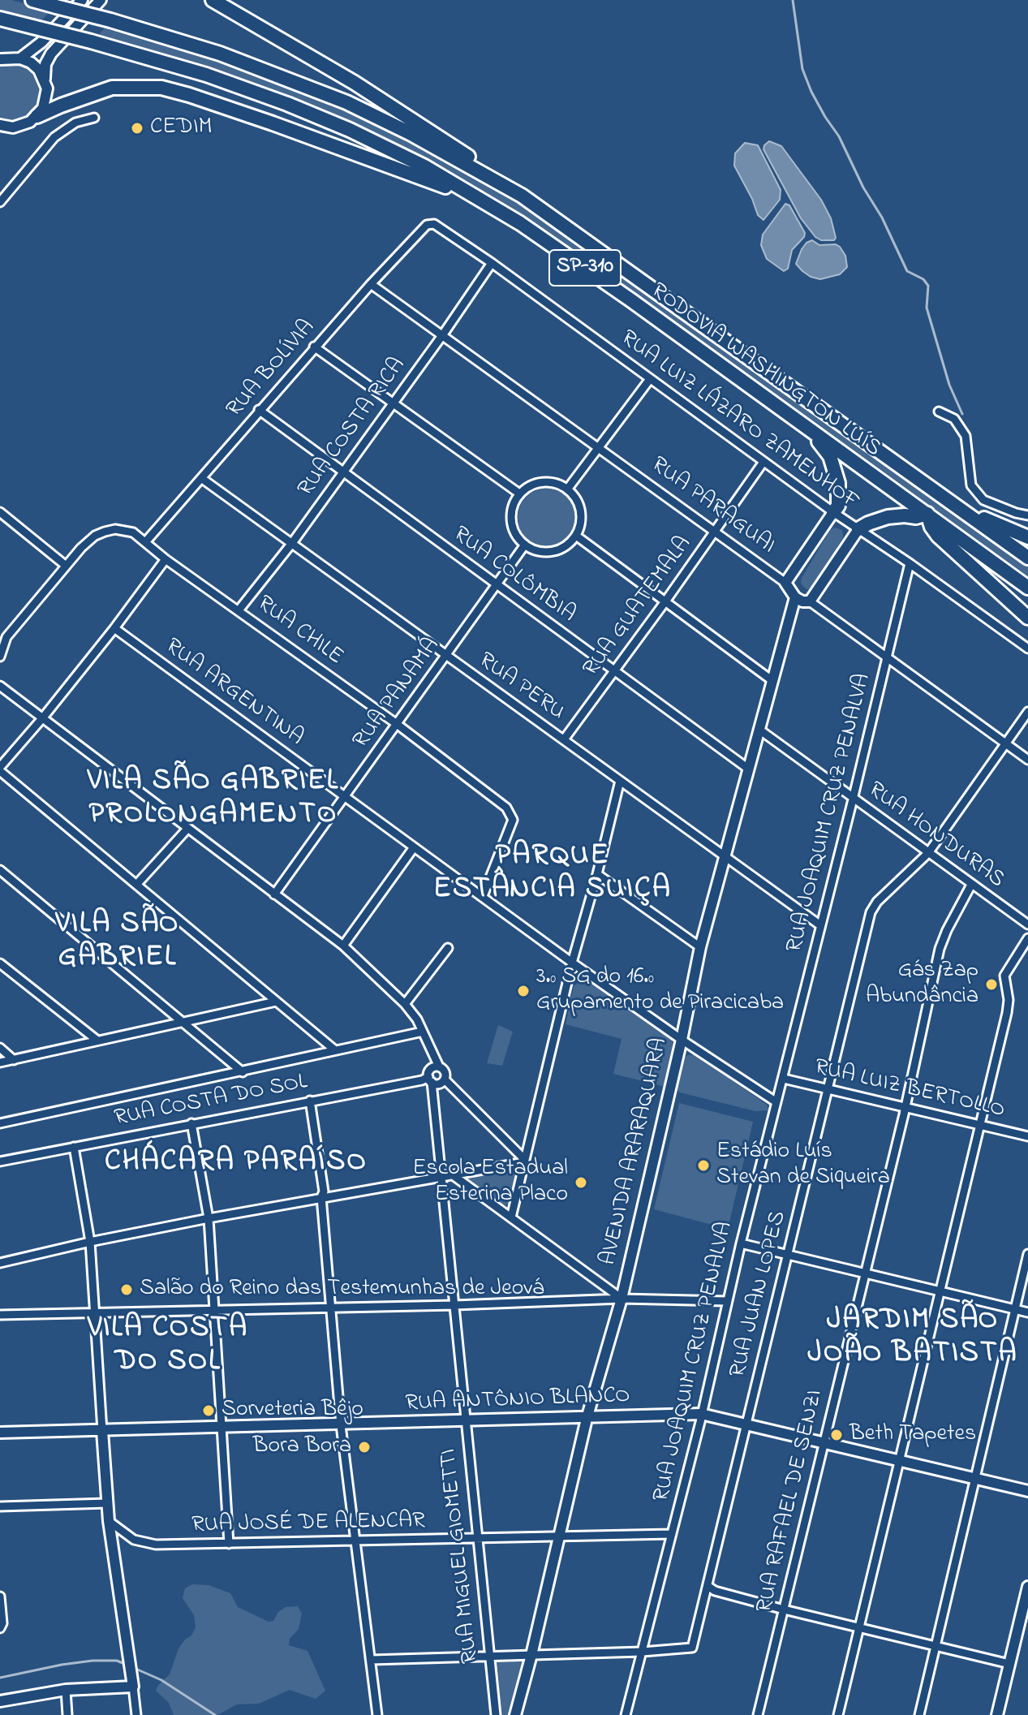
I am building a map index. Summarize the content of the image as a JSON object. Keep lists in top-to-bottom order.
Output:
{
  "streets": {
    "highway": ["SP-310", "RODOVIA WASHINGTON LUÍS"],
    "street": [
      "RUA BOLÍVIA",
      "RUA LUIZ LÁZARO ZAMENHOF",
      "RUA COSTA RICA",
      "RUA PARAGUAI",
      "RUA COLÔMBIA",
      "RUA GUATEMALA",
      "RUA CHILE",
      "RUA PERU",
      "RUA ARGENTINA",
      "RUA PANAMÁ",
      "RUA JOAQUIM CRUZ PENALVA",
      "RUA HONDURAS",
      "RUA LUIZ BERTOLLO",
      "RUA COSTA DO SOL",
      "AVENIDA ARARAQUARA",
      "RUA JUAN LOPES",
      "RUA ANTÔNIO BLANCO",
      "RUA RAFAEL DE SENZI",
      "RUA JOSÉ DE ALENCAR",
      "RUA MIGUEL GIOMETTI"
    ]
  },
  "crossings": [
    ["RUA BOLÍVIA", "RUA LUIZ LÁZARO ZAMENHOF"],
    ["RUA BOLÍVIA", "RUA PARAGUAI"],
    ["RUA BOLÍVIA", "RUA COLÔMBIA"],
    ["RUA BOLÍVIA", "RUA CHILE"],
    ["RUA BOLÍVIA", "RUA PERU"],
    ["RUA LUIZ LÁZARO ZAMENHOF", "RUA COSTA RICA"],
    ["RUA LUIZ LÁZARO ZAMENHOF", "RUA GUATEMALA"],
    ["RUA LUIZ LÁZARO ZAMENHOF", "RUA JOAQUIM CRUZ PENALVA"],
    ["RUA COSTA RICA", "RUA PARAGUAI"],
    ["RUA COSTA RICA", "RUA COLÔMBIA"],
    ["RUA COSTA RICA", "RUA CHILE"],
    ["RUA COSTA RICA", "RUA PERU"],
    ["RUA PARAGUAI", "RUA GUATEMALA"],
    ["RUA PARAGUAI", "AVENIDA ARARAQUARA"],
    ["RUA COLÔMBIA", "RUA GUATEMALA"],
    ["RUA COLÔMBIA", "RUA PANAMÁ"],
    ["RUA COLÔMBIA", "AVENIDA ARARAQUARA"],
    ["RUA GUATEMALA", "RUA PERU"],
    ["RUA CHILE", "RUA ARGENTINA"],
    ["RUA CHILE", "RUA PANAMÁ"],
    ["RUA PERU", "RUA PANAMÁ"],
    ["RUA PERU", "RUA JOAQUIM CRUZ PENALVA"],
    ["RUA PERU", "AVENIDA ARARAQUARA"],
    ["RUA ARGENTINA", "RUA PANAMÁ"],
    ["RUA ARGENTINA", "RUA JOAQUIM CRUZ PENALVA"],
    ["RUA ARGENTINA", "AVENIDA ARARAQUARA"],
    ["RUA PANAMÁ", "RUA MIGUEL GIOMETTI"],
    ["RUA JOAQUIM CRUZ PENALVA", "RUA HONDURAS"],
    ["RUA JOAQUIM CRUZ PENALVA", "RUA LUIZ BERTOLLO"],
    ["RUA JOAQUIM CRUZ PENALVA", "RUA JUAN LOPES"],
    ["RUA JOAQUIM CRUZ PENALVA", "RUA ANTÔNIO BLANCO"],
    ["RUA JOAQUIM CRUZ PENALVA", "RUA JOSÉ DE ALENCAR"],
    ["RUA HONDURAS", "AVENIDA ARARAQUARA"],
    ["RUA HONDURAS", "RUA JUAN LOPES"],
    ["RUA HONDURAS", "RUA RAFAEL DE SENZI"],
    ["RUA LUIZ BERTOLLO", "RUA JUAN LOPES"],
    ["RUA LUIZ BERTOLLO", "RUA RAFAEL DE SENZI"],
    ["RUA COSTA DO SOL", "RUA MIGUEL GIOMETTI"],
    ["AVENIDA ARARAQUARA", "RUA ANTÔNIO BLANCO"],
    ["AVENIDA ARARAQUARA", "RUA JOSÉ DE ALENCAR"],
    ["RUA JUAN LOPES", "RUA ANTÔNIO BLANCO"],
    ["RUA ANTÔNIO BLANCO", "RUA RAFAEL DE SENZI"],
    ["RUA ANTÔNIO BLANCO", "RUA MIGUEL GIOMETTI"],
    ["RUA JOSÉ DE ALENCAR", "RUA MIGUEL GIOMETTI"]
  ],
  "districts": [
    "VILA SÃO GABRIEL PROLONGAMENTO",
    "PARQUE ESTÂNCIA SUIÇA",
    "VILA SÃO GABRIEL",
    "CHÁCARA PARAÍSO",
    "JARDIM SÃO JOÃO BATISTA",
    "VILA COSTA DO SOL"
  ],
  "places": [
    "CEDIM",
    "Gás Zap Abundância",
    "3.º SG do 16.º Grupamento de Piracicaba",
    "Estádio Luís Stevan de Siqueira",
    "Escola Estadual Esterina Placo",
    "Salão do Reino das Testemunhas de Jeová",
    "Sorveteria Bêjo",
    "Beth Tapetes",
    "Bora Bora"
  ]
}
